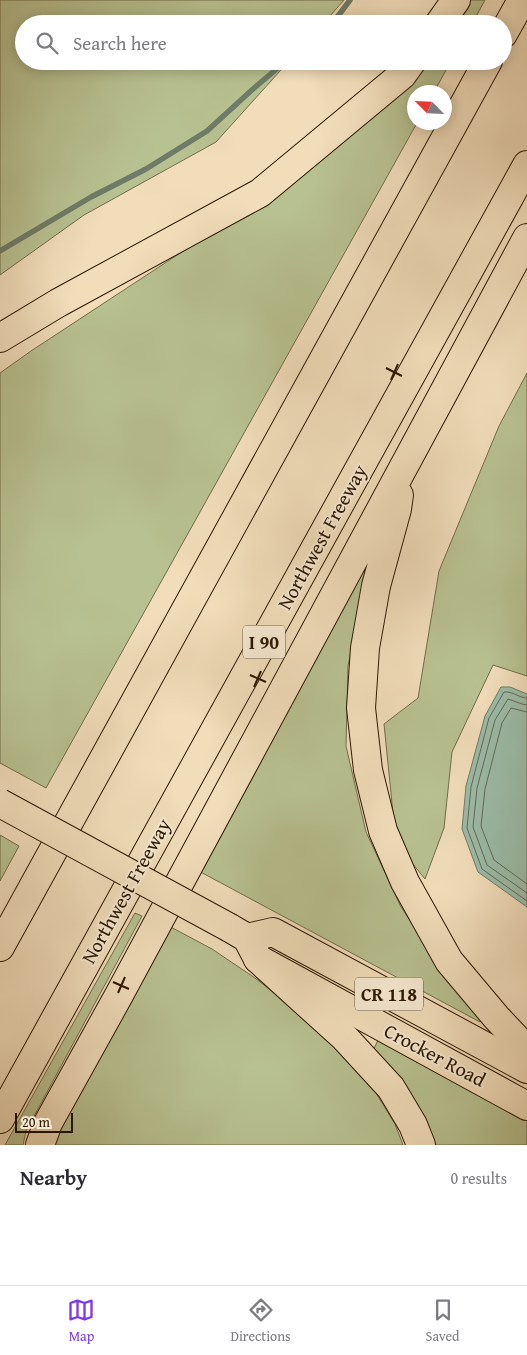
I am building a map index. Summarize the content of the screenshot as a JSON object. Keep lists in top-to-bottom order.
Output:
{
  "streets": {
    "main road": [
      "Northwest Freeway",
      "I 90",
      "CR 118",
      "Crocker Road"
    ]
  },
  "scale_bar": "20 m",
  "north": "top left",
  "page": {
    "search": "Search here",
    "scale": "20 m",
    "heading": ["Nearby", "0 results"],
    "nav": ["Map", "Directions", "Saved"]
  }
}
